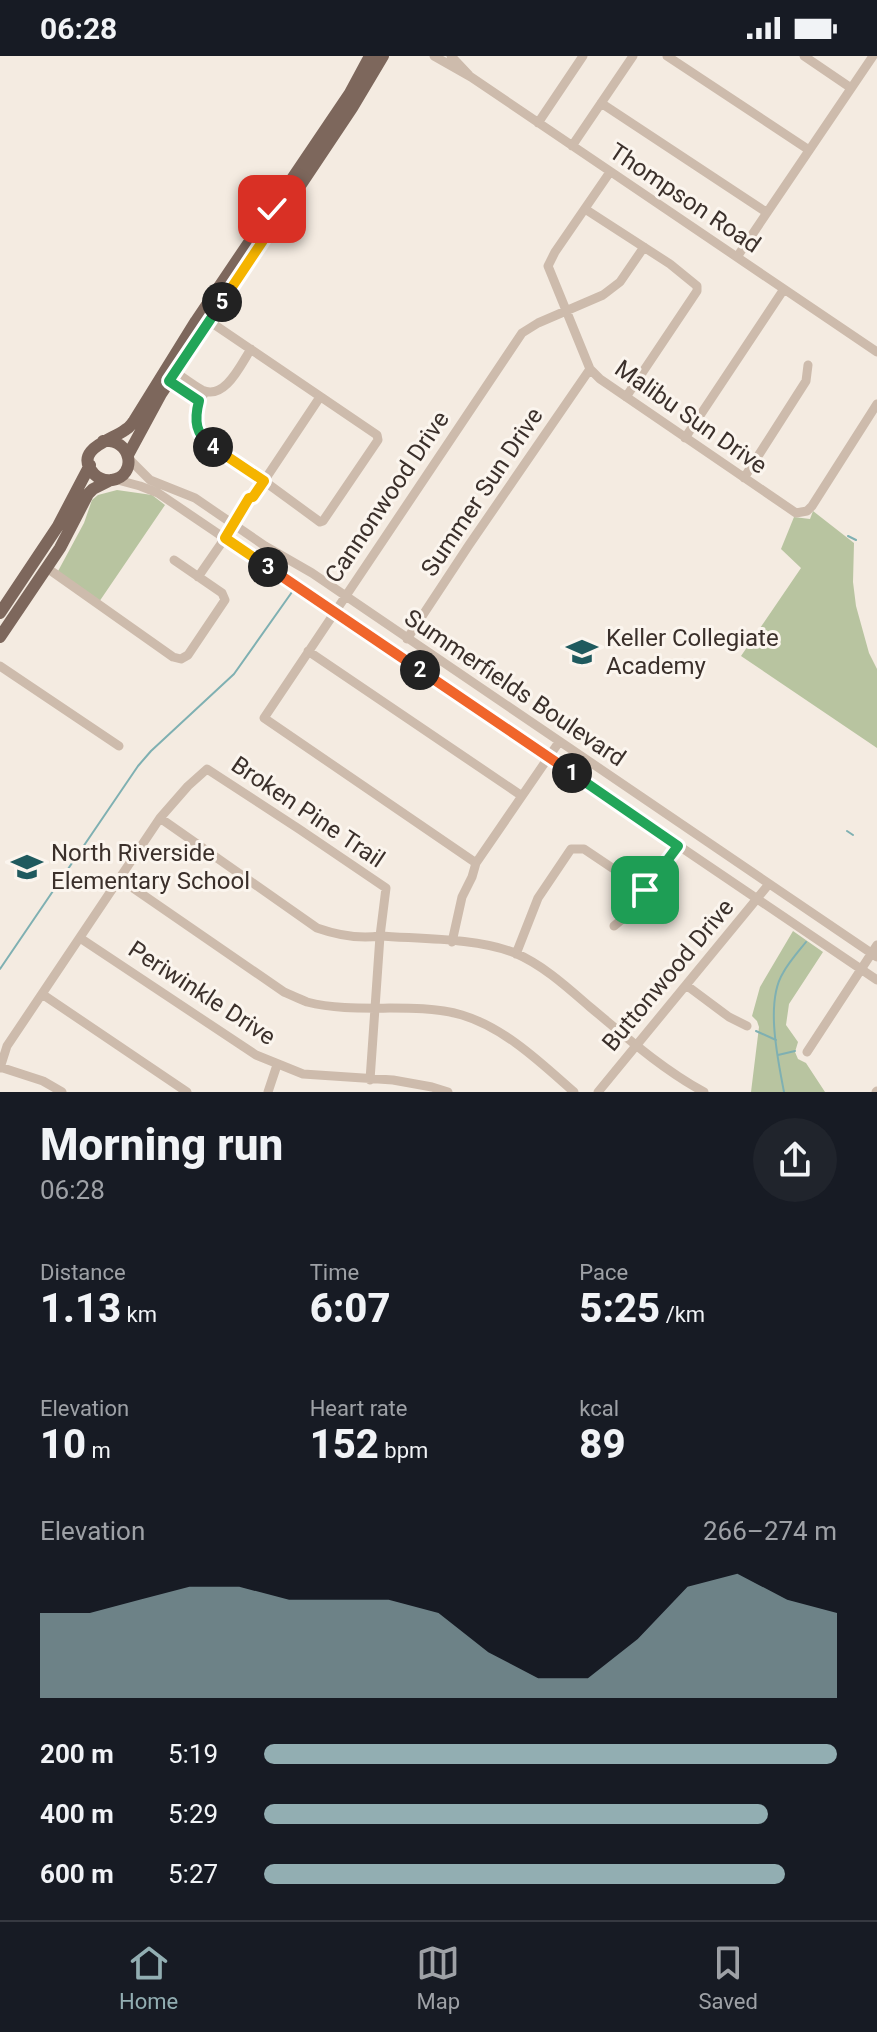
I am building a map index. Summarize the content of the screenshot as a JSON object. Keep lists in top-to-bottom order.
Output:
{
  "streets": {
    "street": [
      "Thompson Road",
      "Malibu Sun Drive",
      "Summer Sun Drive",
      "Cannonwood Drive",
      "Summerfields Boulevard",
      "Broken Pine Trail",
      "Buttonwood Drive",
      "Periwinkle Drive"
    ]
  },
  "crossings": [
    ["Thompson Road", "Malibu Sun Drive"],
    ["Malibu Sun Drive", "Summer Sun Drive"],
    ["Malibu Sun Drive", "Cannonwood Drive"],
    ["Summer Sun Drive", "Summerfields Boulevard"],
    ["Cannonwood Drive", "Summerfields Boulevard"],
    ["Summerfields Boulevard", "Buttonwood Drive"],
    ["Broken Pine Trail", "Periwinkle Drive"]
  ],
  "places": {
    "school or university": ["Keller Collegiate Academy", "North Riverside Elementary School"]
  },
  "page": {
    "status": "06:28",
    "pins": [
      "5",
      "4",
      "3",
      "2",
      "1"
    ],
    "heading": ["Morning run", "06:28"],
    "stats": [
      ["Distance", "1.13 km"],
      ["Time", "6:07"],
      ["Pace", "5:25 /km"],
      ["Elevation", "10 m"],
      ["Heart rate", "152 bpm"],
      ["kcal", "89"]
    ],
    "chart": ["Elevation", "266–274 m"],
    "list": [
      {
        "name": "200 m",
        "note": "5:19"
      },
      {
        "name": "400 m",
        "note": "5:29"
      },
      {
        "name": "600 m",
        "note": "5:27"
      }
    ],
    "tabs": ["Home", "Map", "Saved"]
  }
}
